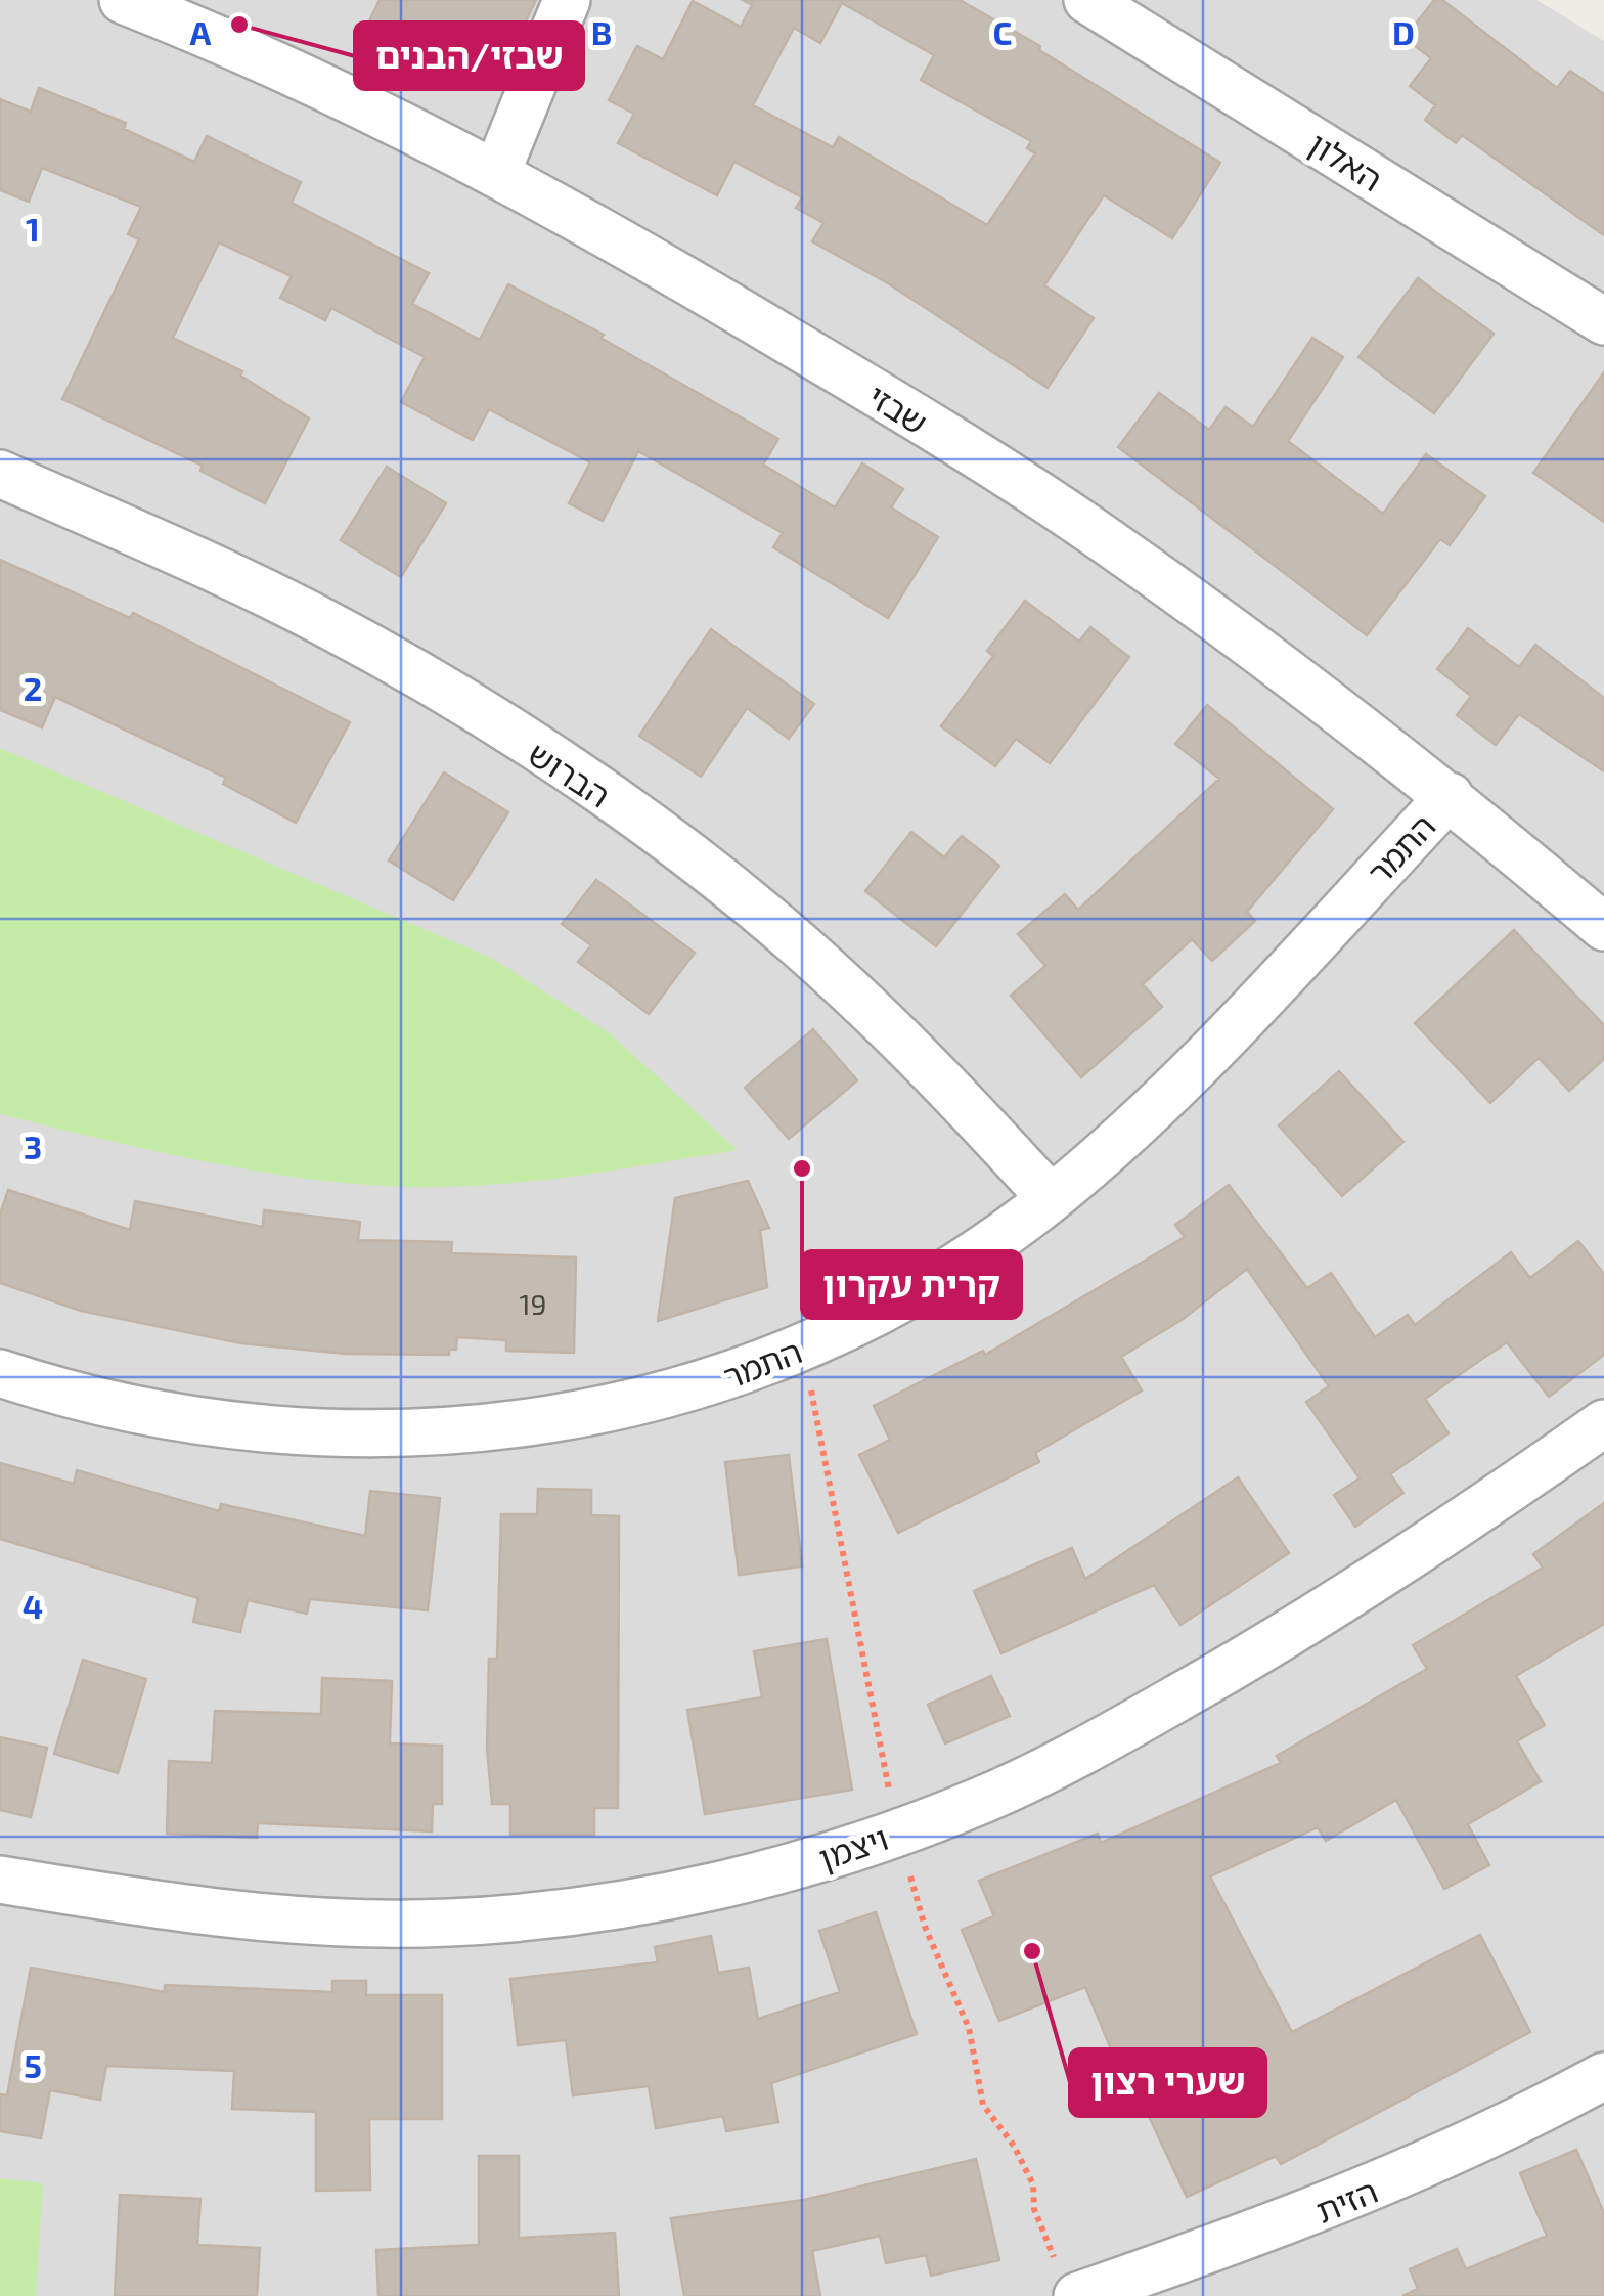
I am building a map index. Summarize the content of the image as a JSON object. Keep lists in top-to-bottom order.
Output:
{
  "streets": {
    "street": [
      "האלון",
      "שבזי",
      "הברוש",
      "התמר",
      "ויצמן",
      "הזית"
    ]
  },
  "crossings": [
    ["שבזי", "התמר"],
    ["הברוש", "התמר"]
  ],
  "places": ["שבזי/הבנים", "קרית עקרון", "שערי רצון"],
  "house_numbers": ["19"],
  "grid": {
    "columns": [
      "A",
      "B",
      "C",
      "D"
    ],
    "rows": [
      "1",
      "2",
      "3",
      "4",
      "5"
    ]
  }
}
